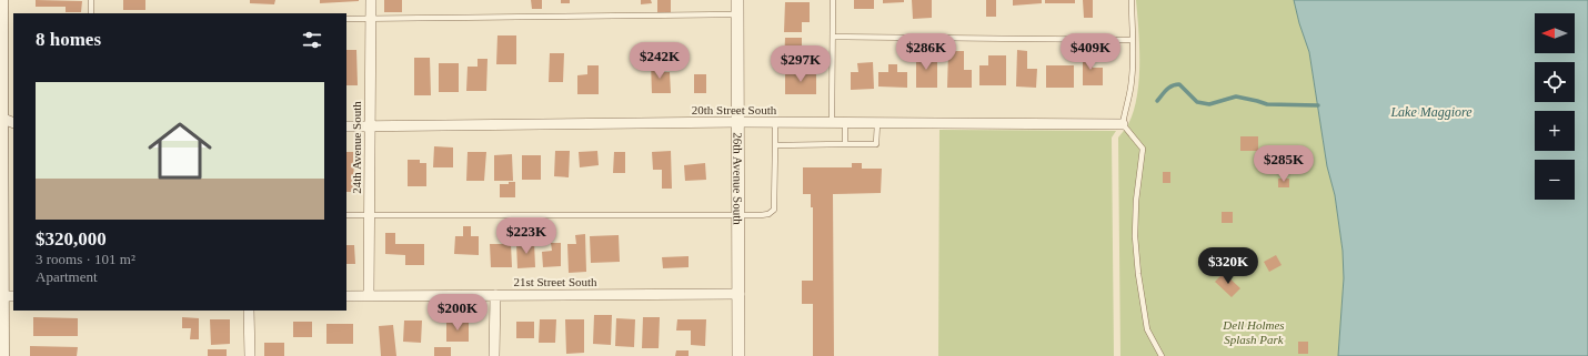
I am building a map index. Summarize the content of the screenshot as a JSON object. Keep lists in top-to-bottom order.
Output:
{
  "streets": {
    "street": [
      "20th Street South",
      "24th Avenue South",
      "26th Avenue South",
      "21st Street South"
    ]
  },
  "crossings": [
    ["20th Street South", "24th Avenue South"],
    ["20th Street South", "26th Avenue South"],
    ["24th Avenue South", "21st Street South"],
    ["26th Avenue South", "21st Street South"]
  ],
  "water": ["Lake Maggiore"],
  "parks": ["Dell Holmes Splash Park"],
  "north": "left",
  "page": {
    "map_buttons": ["+", "−"],
    "heading": "8 homes",
    "price": [
      "$286K",
      "$409K",
      "$242K",
      "$297K",
      "$285K",
      "$223K",
      "$320K",
      "$200K"
    ],
    "list": [
      {
        "name": "$320,000",
        "note": "3 rooms · 101 m² · Apartment"
      }
    ]
  }
}
